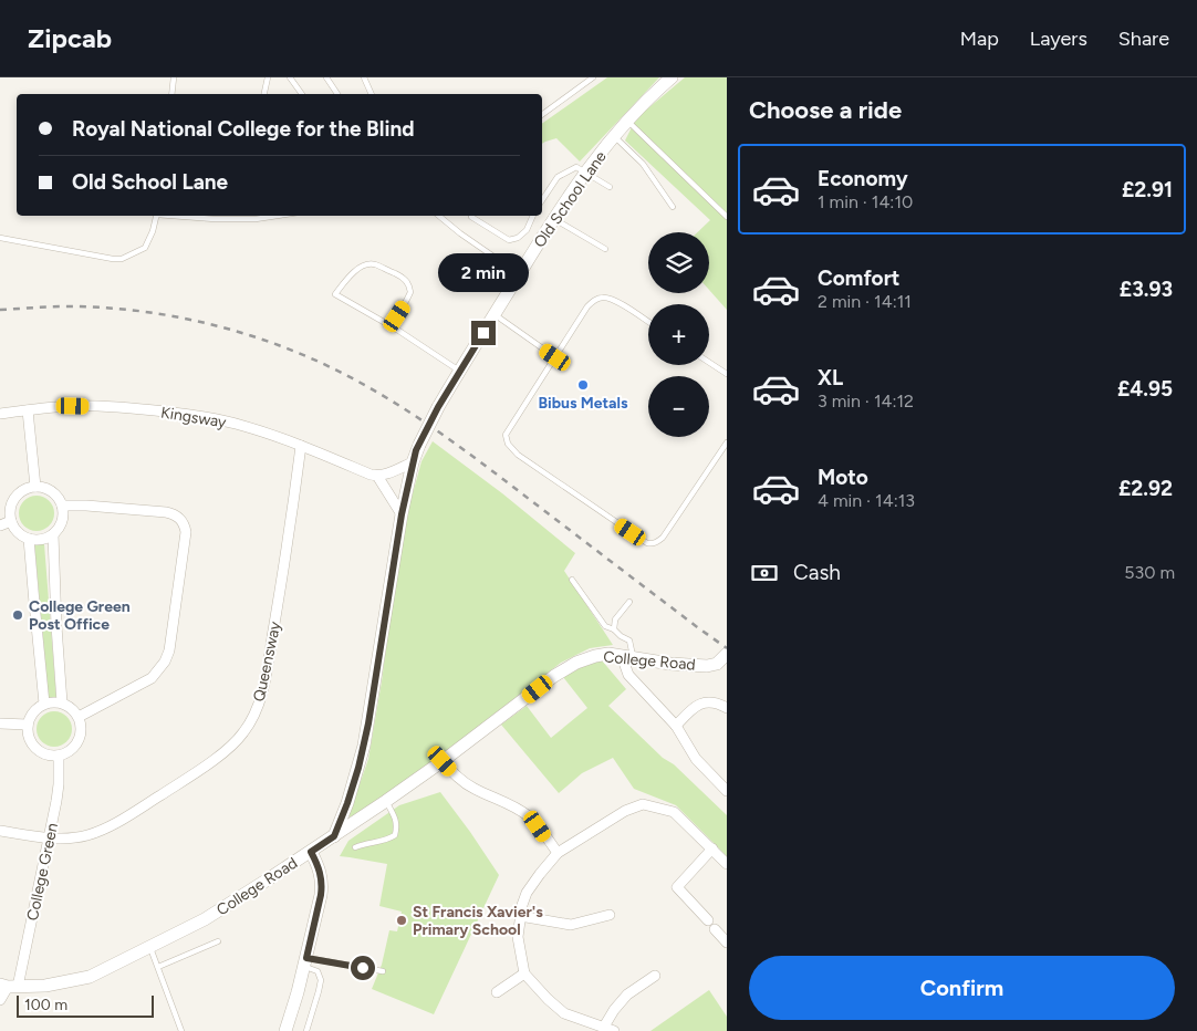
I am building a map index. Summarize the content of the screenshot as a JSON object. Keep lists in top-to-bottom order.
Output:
{
  "streets": {
    "street": [
      "Old School Lane",
      "Kingsway",
      "College Road",
      "Queensway",
      "College Green"
    ]
  },
  "crossings": [
    ["Old School Lane", "College Road"],
    ["Kingsway", "Queensway"],
    ["College Road", "College Green"],
    ["Queensway", "College Green"]
  ],
  "places": ["Bibus Metals", "College Green Post Office", "St Francis Xavier's Primary School"],
  "scale_bar": "100 m",
  "page": {
    "header": "Zipcab",
    "nav": ["Map", "Layers", "Share"],
    "heading": "Choose a ride",
    "banner": ["Royal National College for the Blind", "Old School Lane"],
    "list": [
      {
        "name": "Economy",
        "note": "1 min · 14:10",
        "value": "£2.91"
      },
      {
        "name": "Comfort",
        "note": "2 min · 14:11",
        "value": "£3.93"
      },
      {
        "name": "XL",
        "note": "3 min · 14:12",
        "value": "£4.95"
      },
      {
        "name": "Moto",
        "note": "4 min · 14:13",
        "value": "£2.92"
      }
    ],
    "map_buttons": ["+", "−"],
    "bubble": "2 min",
    "pay": ["Cash", "530 m"],
    "buttons": "Confirm",
    "scale": "100 m"
  }
}
